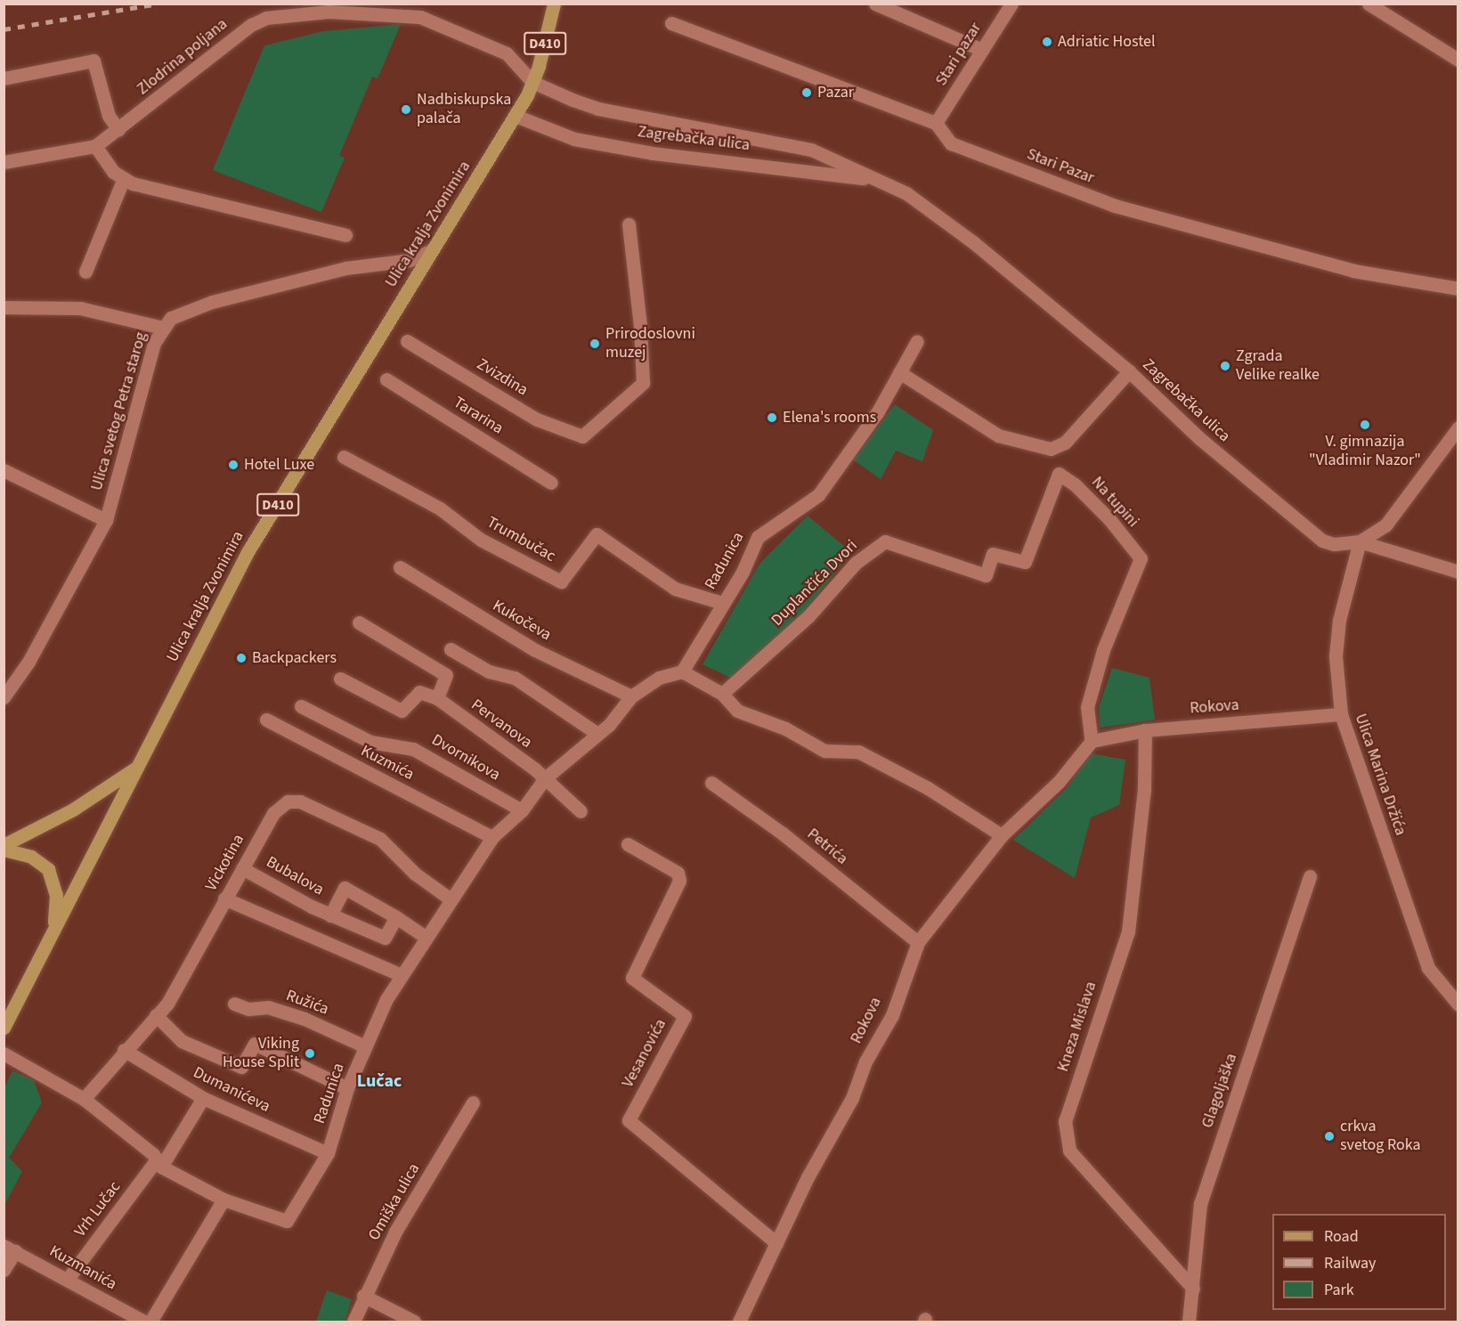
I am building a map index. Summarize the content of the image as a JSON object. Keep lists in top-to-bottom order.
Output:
{
  "streets": {
    "main road": ["D410", "Ulica kralja Zvonimira"],
    "street": [
      "Stari pazar",
      "Zlodrina poljana",
      "Zagrebačka ulica",
      "Stari Pazar",
      "Zvizdina",
      "Ulica svetog Petra starog",
      "Tararina",
      "Na tupini",
      "Trumbučac",
      "Radunica",
      "Duplančića Dvori",
      "Kukočeva",
      "Rokova",
      "Pervanova",
      "Dvornikova",
      "Kuzmića",
      "Ulica Marina Držića",
      "Petrića",
      "Vickotina",
      "Bubalova",
      "Ružića",
      "Kneza Mislava",
      "Vesanovića",
      "Dumanićeva",
      "Glagoljaška",
      "Omiška ulica",
      "Vrh Lučac",
      "Kuzmanića"
    ]
  },
  "crossings": [
    ["D410", "Zlodrina poljana"],
    ["D410", "Zagrebačka ulica"],
    ["D410", "Ulica kralja Zvonimira"],
    ["Stari pazar", "Stari Pazar"],
    ["Zlodrina poljana", "Zagrebačka ulica"],
    ["Zagrebačka ulica", "Ulica kralja Zvonimira"],
    ["Zagrebačka ulica", "Ulica Marina Držića"],
    ["Ulica kralja Zvonimira", "Ulica svetog Petra starog"],
    ["Na tupini", "Duplančića Dvori"],
    ["Na tupini", "Rokova"],
    ["Trumbučac", "Radunica"],
    ["Radunica", "Kukočeva"],
    ["Radunica", "Pervanova"],
    ["Radunica", "Dvornikova"],
    ["Radunica", "Kuzmića"],
    ["Radunica", "Vickotina"],
    ["Radunica", "Bubalova"],
    ["Radunica", "Ružića"],
    ["Radunica", "Dumanićeva"],
    ["Rokova", "Ulica Marina Držića"],
    ["Rokova", "Petrića"],
    ["Rokova", "Kneza Mislava"],
    ["Rokova", "Vesanovića"],
    ["Vickotina", "Bubalova"],
    ["Vickotina", "Dumanićeva"],
    ["Kneza Mislava", "Glagoljaška"],
    ["Dumanićeva", "Vrh Lučac"],
    ["Vrh Lučac", "Kuzmanića"]
  ],
  "districts": ["Lučac"],
  "places": [
    "Adriatic Hostel",
    "Pazar",
    "Nadbiskupska palača",
    "Prirodoslovni muzej",
    "Zgrada Velike realke",
    "Elena's rooms",
    "V. gimnazija \"Vladimir Nazor\"",
    "Hotel Luxe",
    "Backpackers",
    "Viking House Split",
    "crkva svetog Roka"
  ],
  "legend": ["Road", "Railway", "Park"]
}
